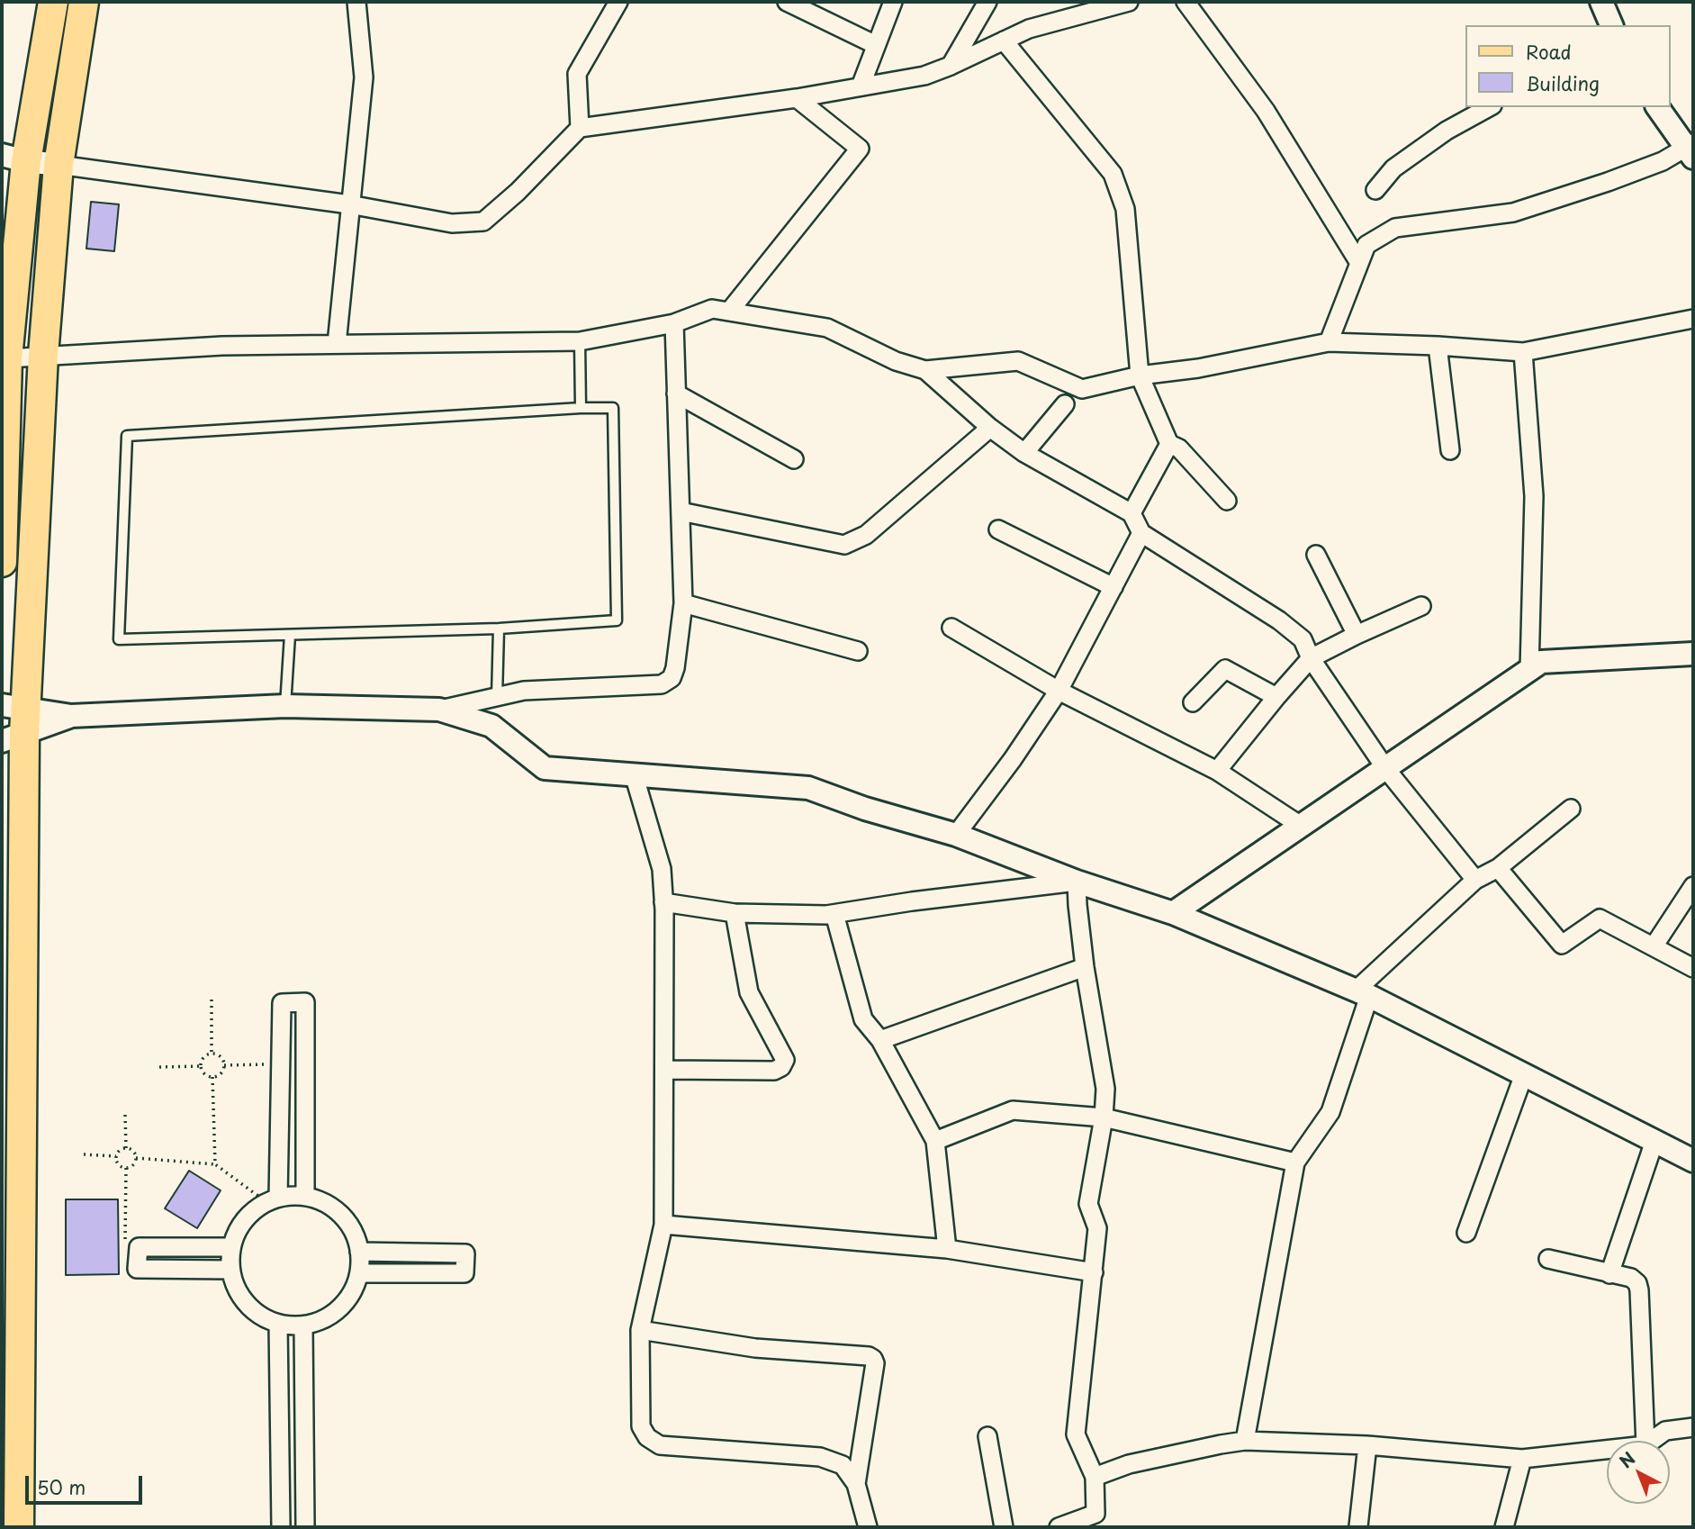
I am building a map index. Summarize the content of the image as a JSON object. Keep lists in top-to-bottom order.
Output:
{
  "legend": ["Road", "Building"],
  "scale_bar": "50 m",
  "north": "top left"
}
